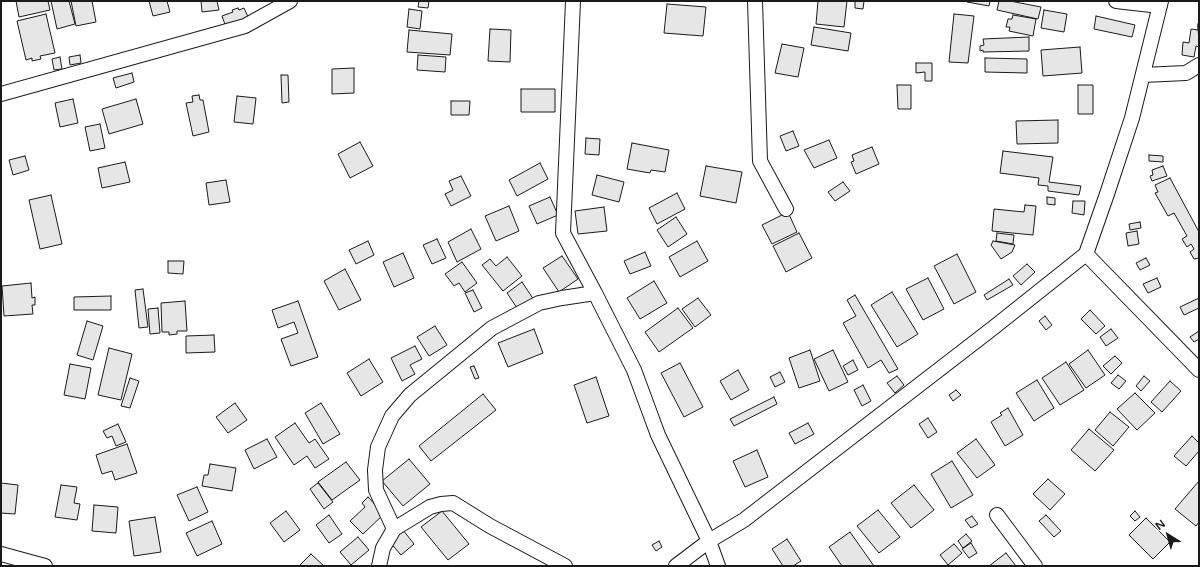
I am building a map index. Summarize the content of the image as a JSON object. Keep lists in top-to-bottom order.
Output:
{
  "north": "top left"
}
